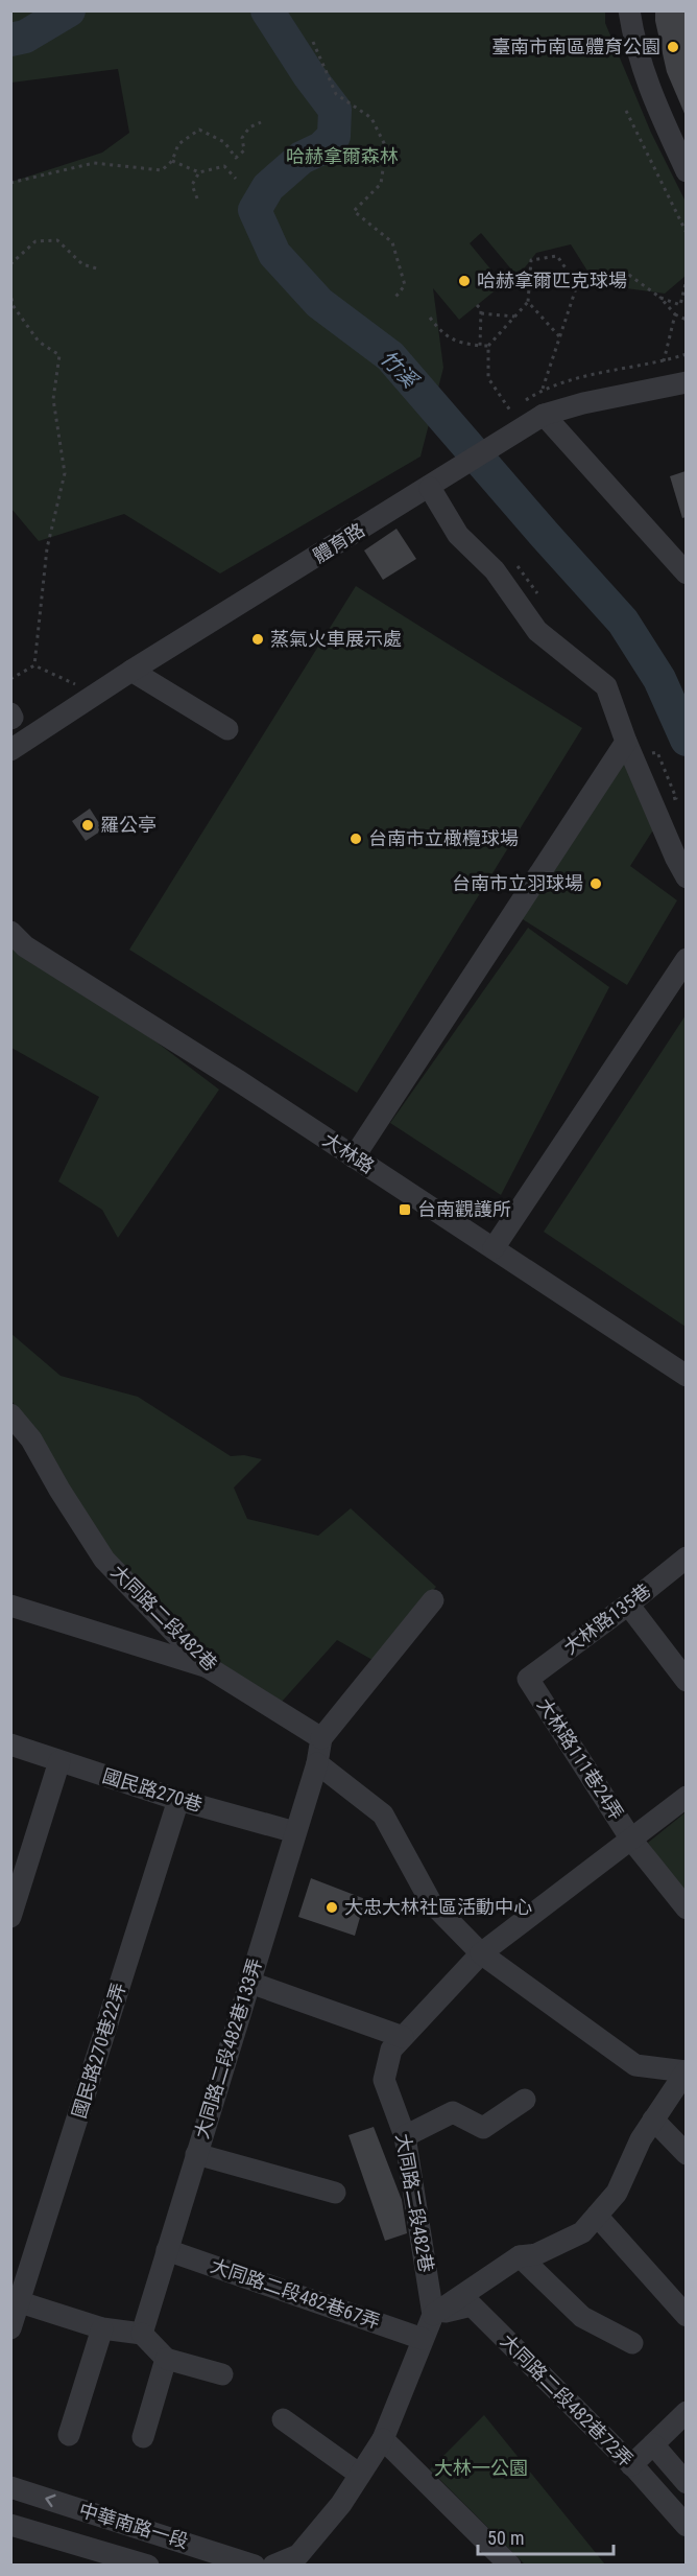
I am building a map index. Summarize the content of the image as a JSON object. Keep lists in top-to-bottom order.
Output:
{
  "streets": {
    "street": [
      "體育路",
      "大林路",
      "大同路二段482巷",
      "大林路135巷",
      "大林路111巷24弄",
      "國民路270巷",
      "大同路二段482巷133弄",
      "國民路270巷22弄",
      "大同路二段482巷67弄",
      "大同路二段482巷72弄",
      "中華南路一段"
    ]
  },
  "crossings": [
    ["大同路二段482巷", "大林路111巷24弄"],
    ["大同路二段482巷", "大同路二段482巷72弄"],
    ["大林路135巷", "大林路111巷24弄"],
    ["國民路270巷", "大同路二段482巷133弄"],
    ["國民路270巷", "國民路270巷22弄"],
    ["大同路二段482巷133弄", "大同路二段482巷67弄"]
  ],
  "water": ["竹溪"],
  "parks": ["哈赫拿爾森林", "大林一公園"],
  "places": {
    "other": [
      "臺南市南區體育公園",
      "哈赫拿爾匹克球場",
      "蒸氣火車展示處",
      "羅公亭",
      "台南市立橄欖球場",
      "台南市立羽球場",
      "大忠大林社區活動中心"
    ],
    "transit": ["台南觀護所"]
  },
  "scale_bar": "50 m"
}
